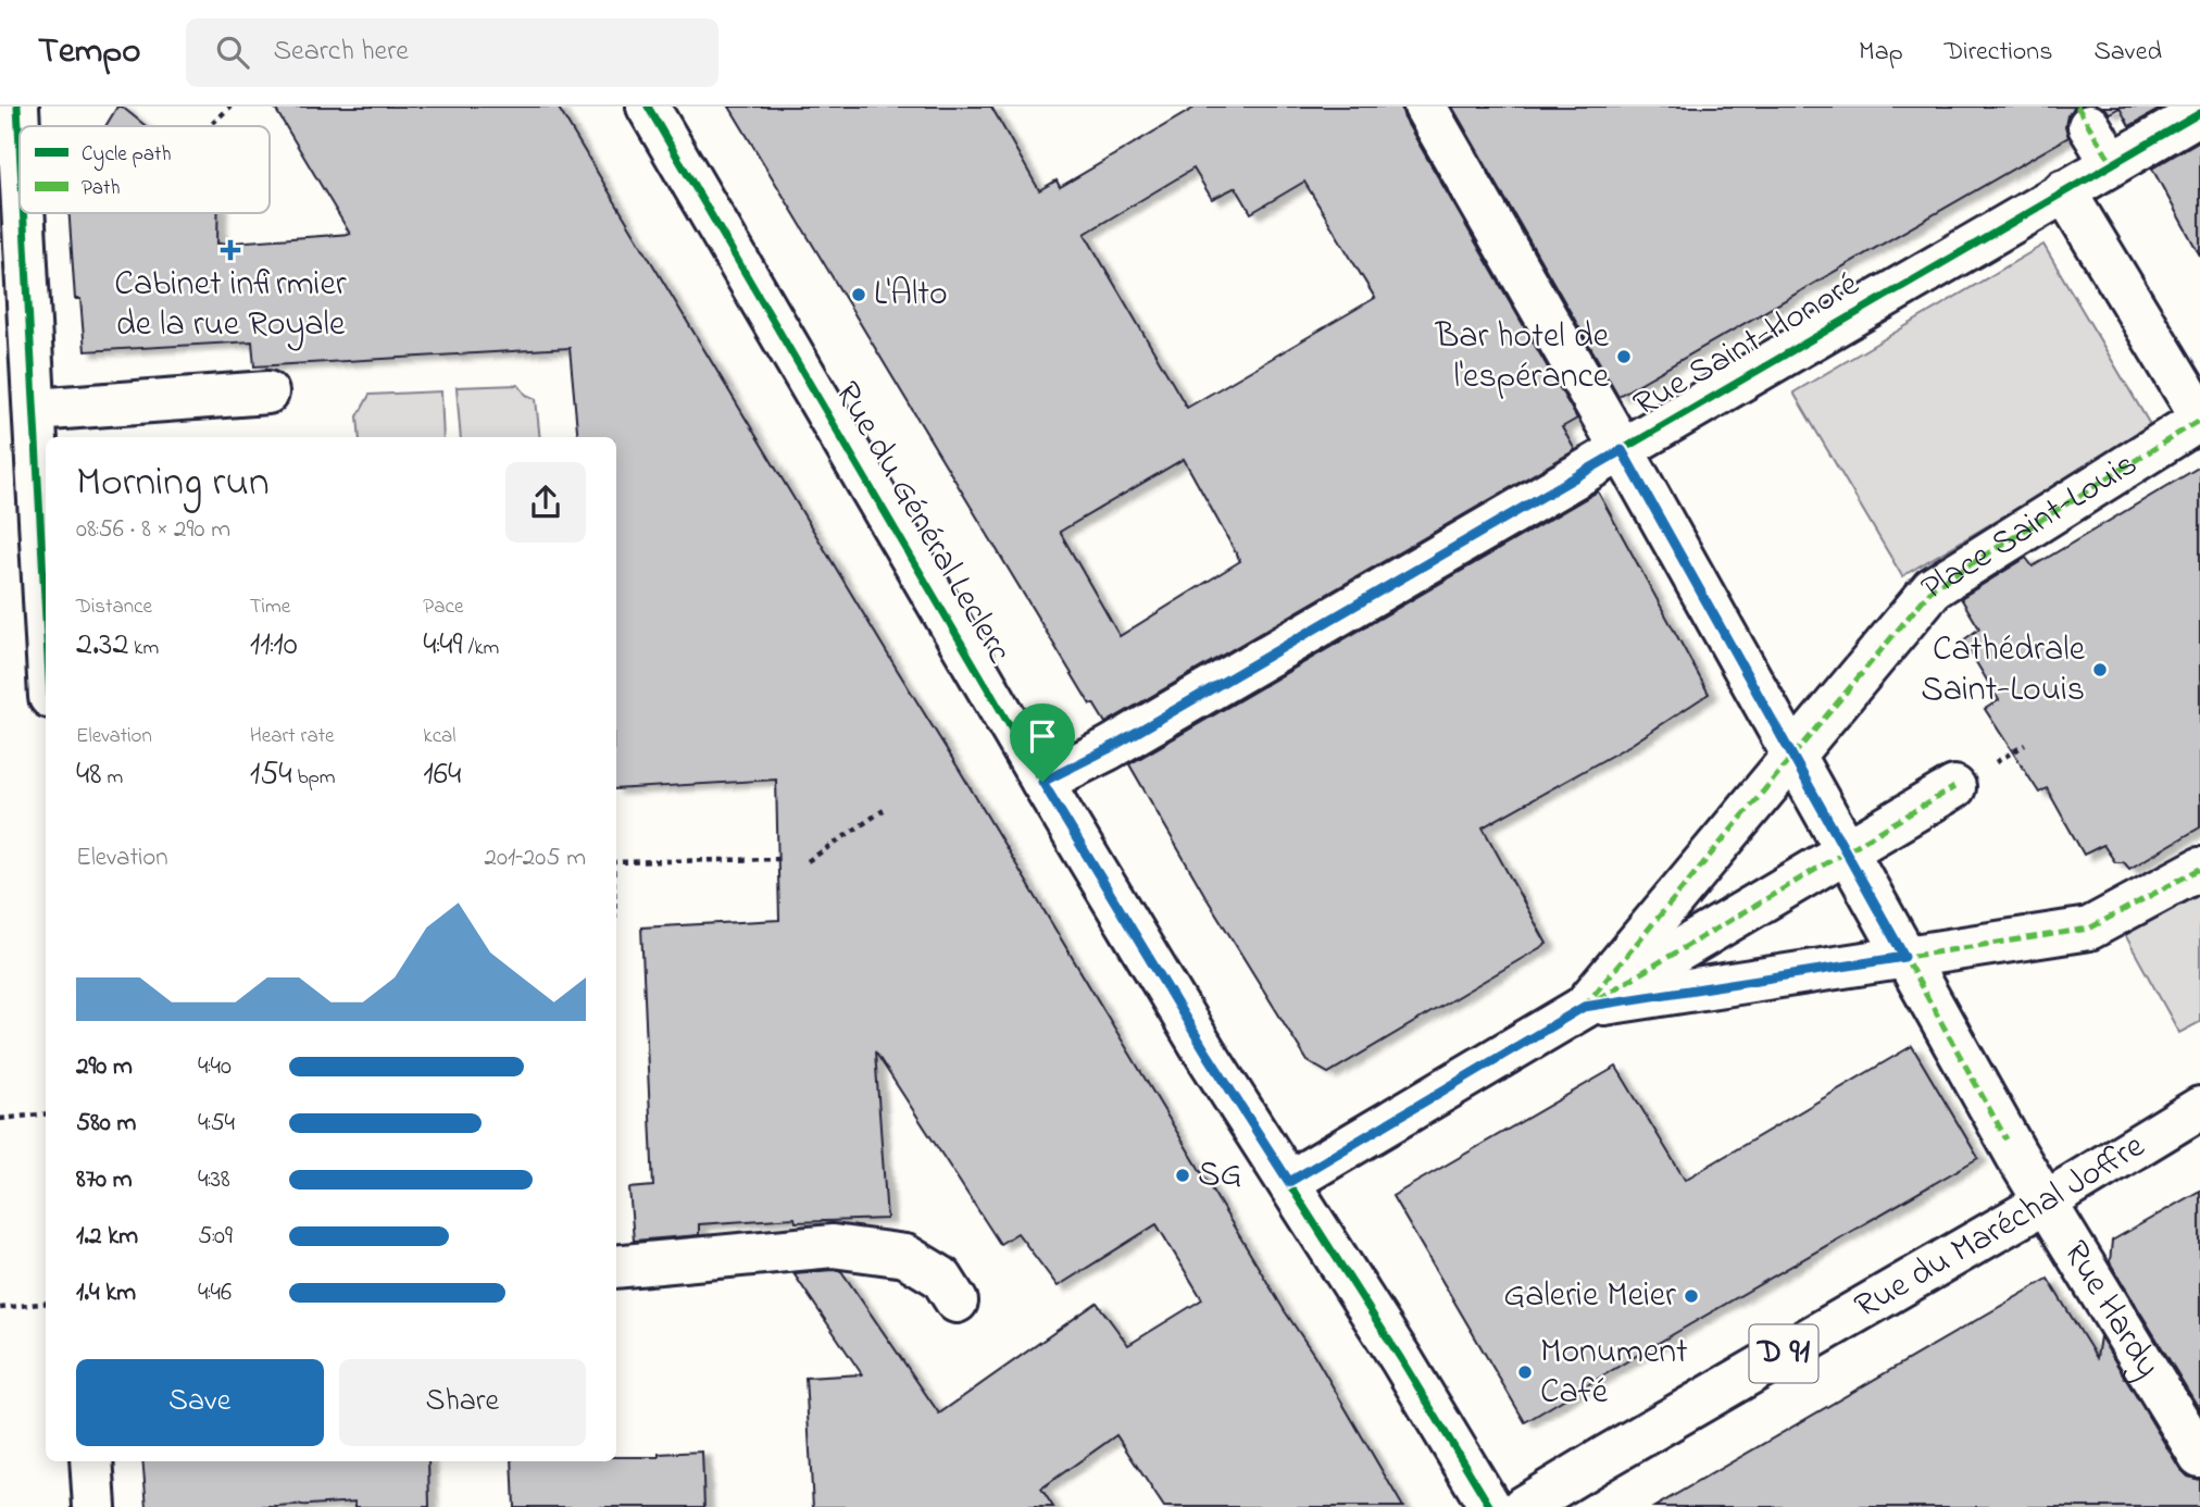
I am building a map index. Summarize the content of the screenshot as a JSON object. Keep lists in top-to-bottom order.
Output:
{
  "streets": {
    "street": [
      "Rue Saint-Honoré",
      "Rue du Général Leclerc",
      "Place Saint-Louis",
      "Rue du Maréchal Joffre",
      "Rue Hardy",
      "D 91"
    ]
  },
  "crossings": [
    ["Rue Saint-Honoré", "Rue du Général Leclerc"],
    ["Rue Saint-Honoré", "Place Saint-Louis"],
    ["Rue Saint-Honoré", "Rue Hardy"],
    ["Place Saint-Louis", "Rue Hardy"],
    ["Rue du Maréchal Joffre", "Rue Hardy"]
  ],
  "places": {
    "health": ["Cabinet infirmier de la rue Royale"],
    "other": [
      "L'Alto",
      "Bar hotel de l'espérance",
      "Cathédrale Saint-Louis",
      "SG",
      "Galerie Meier",
      "Monument Café"
    ]
  },
  "legend": ["Cycle path", "Path"],
  "page": {
    "header": "Tempo",
    "search": "Search here",
    "nav": ["Map", "Directions", "Saved"],
    "heading": ["Morning run", "08:56 · 8 × 290 m"],
    "stats": [
      ["Distance", "2.32 km"],
      ["Time", "11:10"],
      ["Pace", "4:49 /km"],
      ["Elevation", "48 m"],
      ["Heart rate", "154 bpm"],
      ["kcal", "164"]
    ],
    "chart": ["Elevation", "201–205 m"],
    "list": [
      {
        "name": "290 m",
        "note": "4:40"
      },
      {
        "name": "580 m",
        "note": "4:54"
      },
      {
        "name": "870 m",
        "note": "4:38"
      },
      {
        "name": "1.2 km",
        "note": "5:09"
      },
      {
        "name": "1.4 km",
        "note": "4:46"
      }
    ],
    "buttons": ["Save", "Share"]
  }
}
